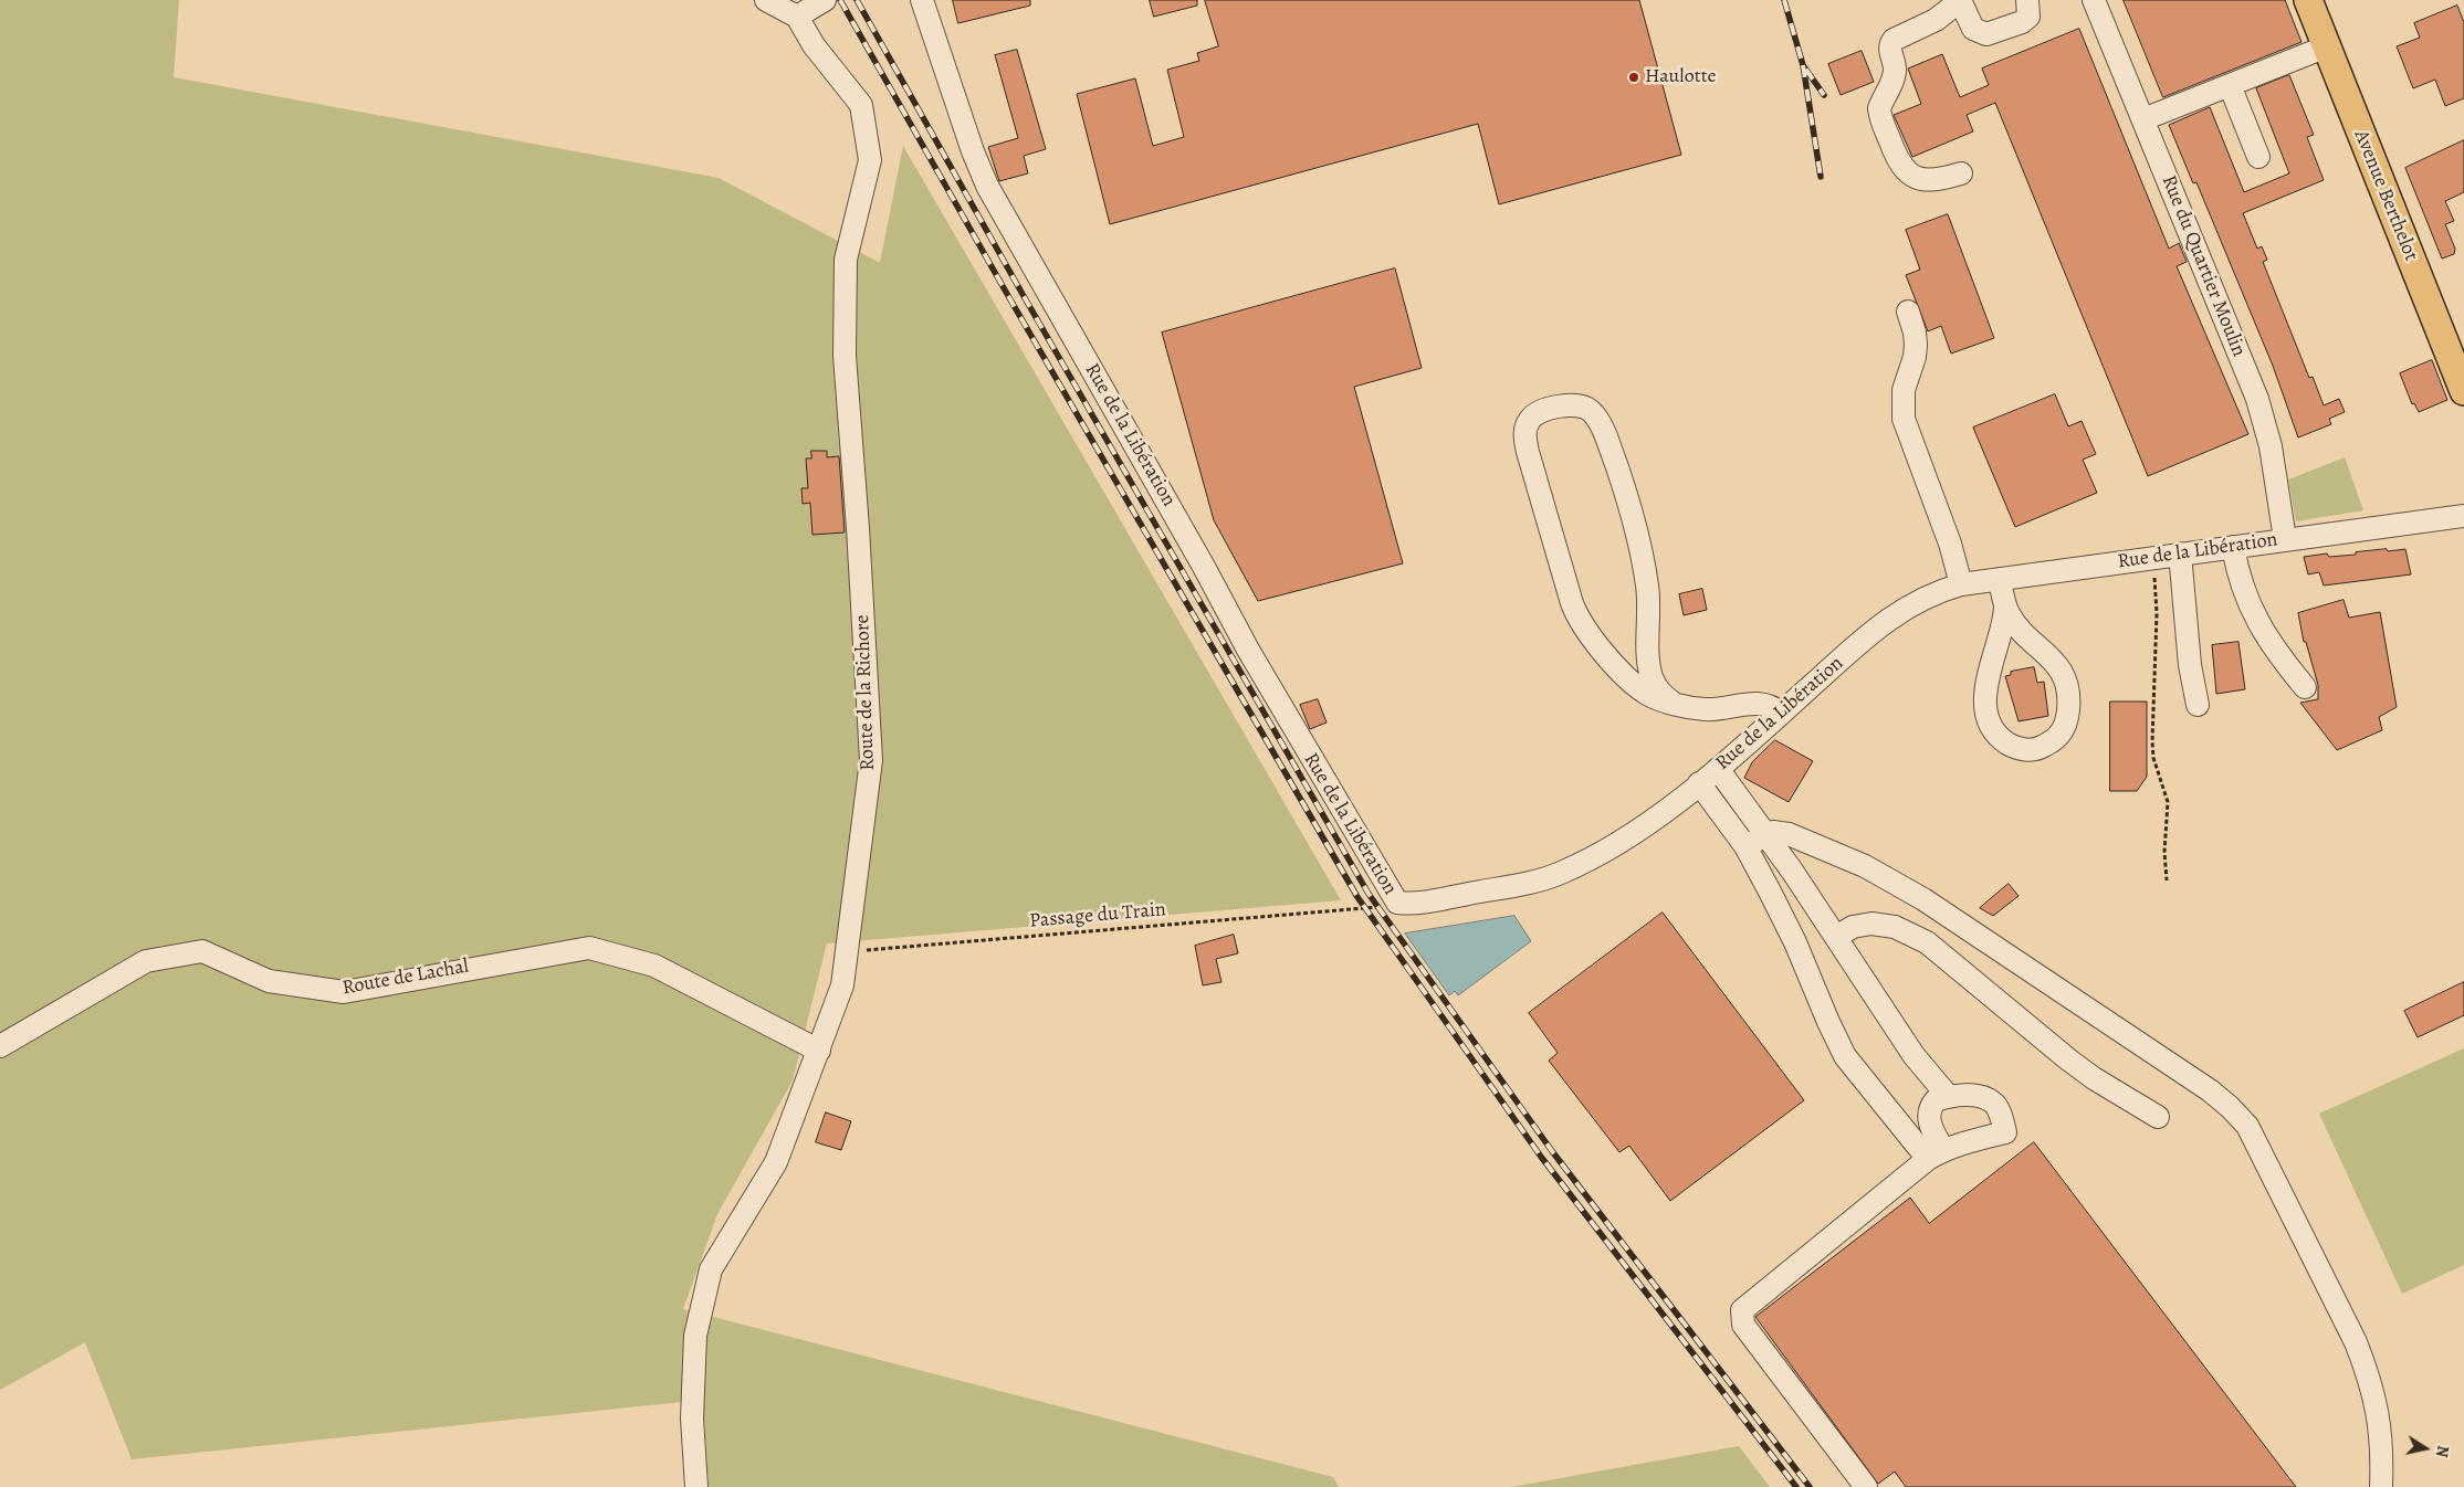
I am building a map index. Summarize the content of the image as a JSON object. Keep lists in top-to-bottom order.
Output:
{
  "streets": {
    "main road": ["Avenue Berthelot"],
    "street": [
      "Rue du Quartier Moulin",
      "Rue de la Libération",
      "Route de la Richore",
      "Route de Lachal"
    ],
    "path": ["Passage du Train"]
  },
  "crossings": [
    ["Rue du Quartier Moulin", "Rue de la Libération"],
    ["Route de la Richore", "Passage du Train"],
    ["Route de la Richore", "Route de Lachal"]
  ],
  "places": ["Haulotte"],
  "north": "right"
}
